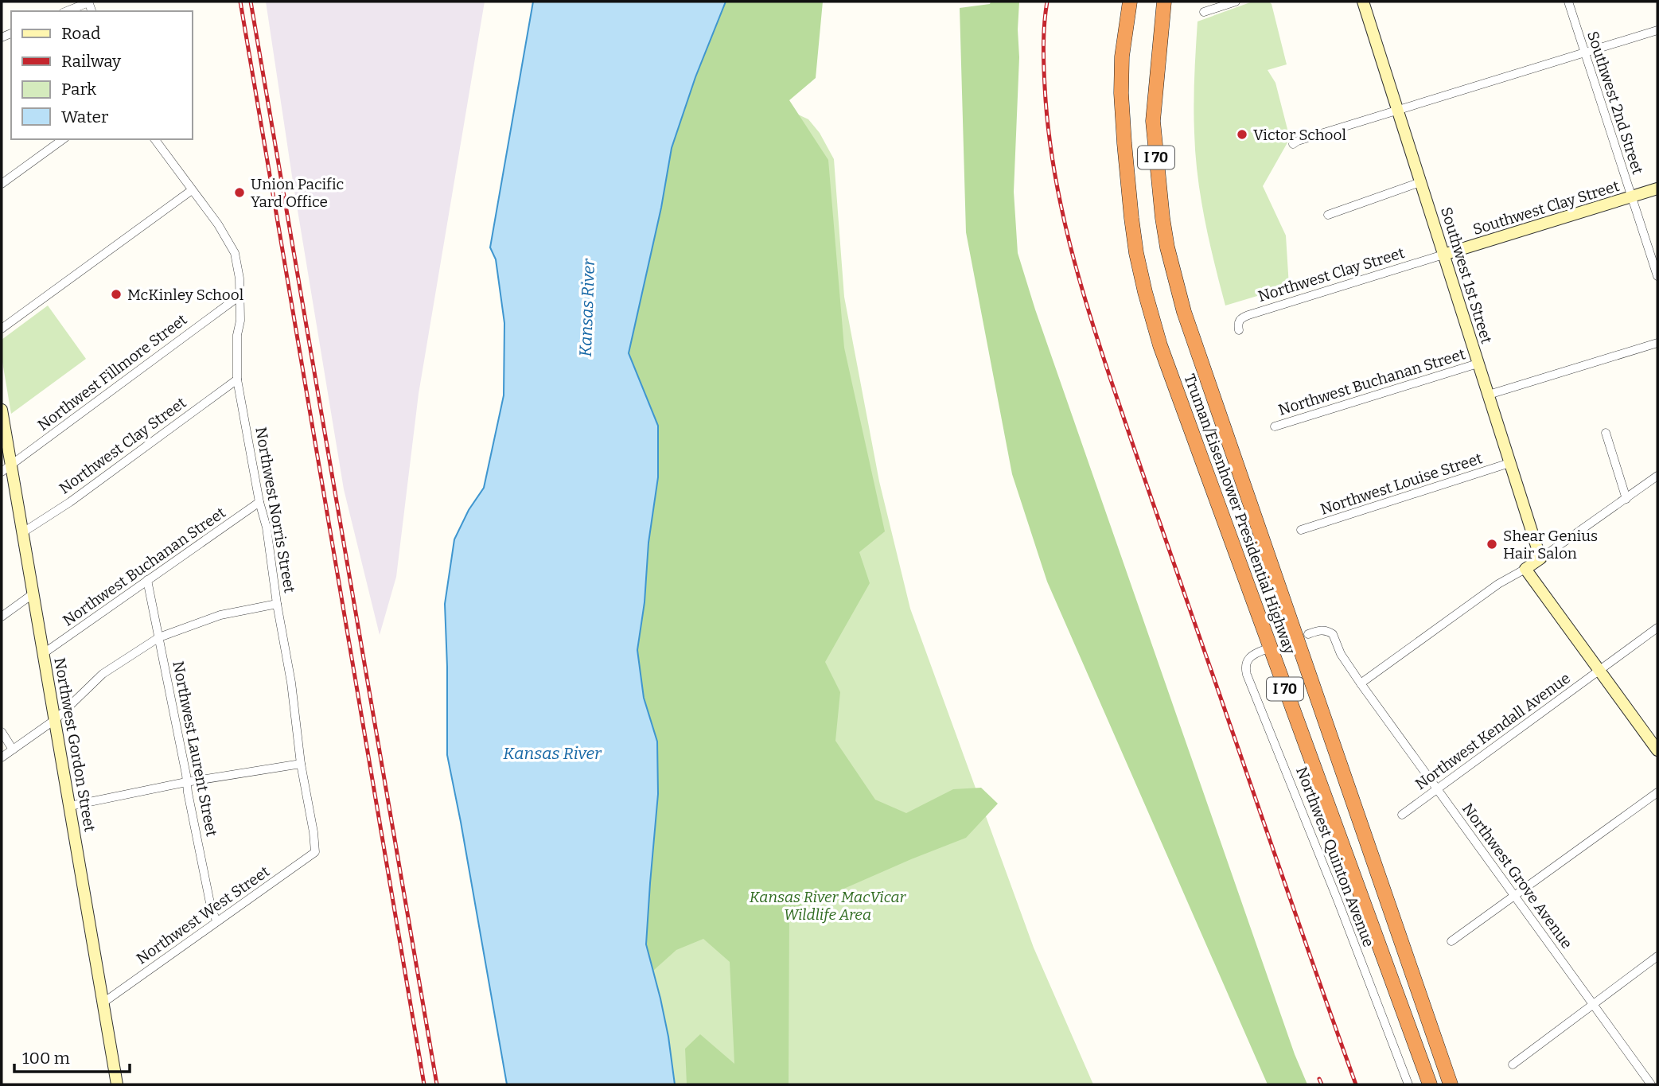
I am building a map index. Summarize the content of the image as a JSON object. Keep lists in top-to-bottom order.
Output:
{
  "streets": {
    "highway": ["I 70", "Truman/Eisenhower Presidential Highway"],
    "street": [
      "Southwest 2nd Street",
      "Southwest Clay Street",
      "Northwest Clay Street",
      "Southwest 1st Street",
      "Northwest Fillmore Street",
      "Northwest Buchanan Street",
      "Northwest Louise Street",
      "Northwest Norris Street",
      "Northwest Kendall Avenue",
      "Northwest Gordon Street",
      "Northwest Laurent Street",
      "Northwest Quinton Avenue",
      "Northwest Grove Avenue",
      "Northwest West Street"
    ]
  },
  "crossings": [
    ["Southwest 2nd Street", "Southwest Clay Street"],
    ["Southwest Clay Street", "Northwest Clay Street"],
    ["Southwest Clay Street", "Southwest 1st Street"],
    ["Northwest Clay Street", "Southwest 1st Street"],
    ["Northwest Clay Street", "Northwest Norris Street"],
    ["Northwest Clay Street", "Northwest Gordon Street"],
    ["Southwest 1st Street", "Northwest Buchanan Street"],
    ["Southwest 1st Street", "Northwest Louise Street"],
    ["Northwest Fillmore Street", "Northwest Norris Street"],
    ["Northwest Fillmore Street", "Northwest Gordon Street"],
    ["Northwest Buchanan Street", "Northwest Norris Street"],
    ["Northwest Buchanan Street", "Northwest Gordon Street"],
    ["Northwest Buchanan Street", "Northwest Laurent Street"],
    ["Northwest Norris Street", "Northwest West Street"],
    ["Northwest Kendall Avenue", "Northwest Grove Avenue"],
    ["Northwest Gordon Street", "Northwest West Street"],
    ["Northwest Laurent Street", "Northwest West Street"]
  ],
  "water": ["Kansas River"],
  "parks": ["Kansas River MacVicar Wildlife Area"],
  "places": [
    "Victor School",
    "Union Pacific Yard Office",
    "McKinley School",
    "Shear Genius Hair Salon"
  ],
  "legend": [
    "Road",
    "Railway",
    "Park",
    "Water"
  ],
  "scale_bar": "100 m"
}
